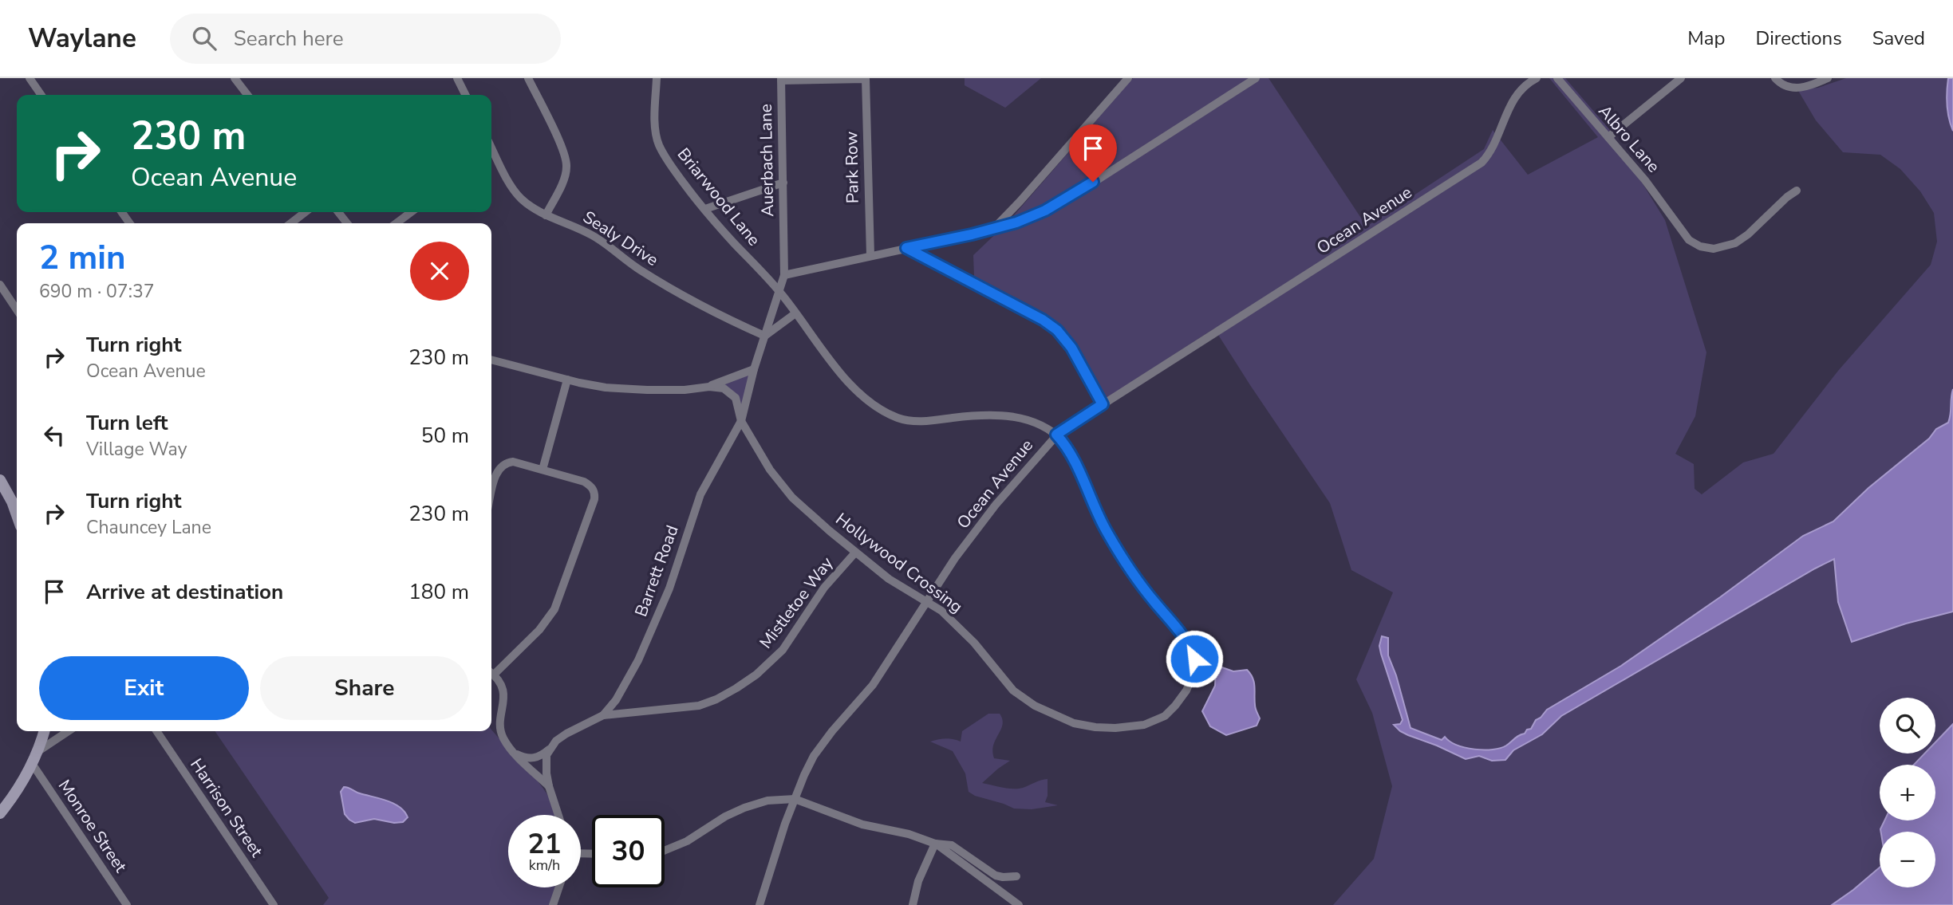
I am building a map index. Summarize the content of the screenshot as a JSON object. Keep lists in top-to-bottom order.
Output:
{
  "streets": {
    "street": [
      "Albro Lane",
      "Auerbach Lane",
      "Park Row",
      "Briarwood Lane",
      "Ocean Avenue",
      "Sealy Drive",
      "Hollywood Crossing",
      "Barrett Road",
      "Mistletoe Way",
      "Harrison Street",
      "Monroe Street"
    ]
  },
  "crossings": [
    ["Auerbach Lane", "Briarwood Lane"],
    ["Auerbach Lane", "Barrett Road"],
    ["Briarwood Lane", "Ocean Avenue"],
    ["Briarwood Lane", "Hollywood Crossing"],
    ["Briarwood Lane", "Barrett Road"],
    ["Ocean Avenue", "Hollywood Crossing"],
    ["Sealy Drive", "Barrett Road"],
    ["Hollywood Crossing", "Barrett Road"],
    ["Hollywood Crossing", "Mistletoe Way"],
    ["Barrett Road", "Mistletoe Way"]
  ],
  "page": {
    "header": "Waylane",
    "search": "Search here",
    "nav": ["Map", "Directions", "Saved"],
    "turn": ["230 m", "Ocean Avenue"],
    "heading": ["2 min", "690 m · 07:37"],
    "list": [
      {
        "name": "Turn right",
        "note": "Ocean Avenue",
        "value": "230 m"
      },
      {
        "name": "Turn left",
        "note": "Village Way",
        "value": "50 m"
      },
      {
        "name": "Turn right",
        "note": "Chauncey Lane",
        "value": "230 m"
      },
      {
        "name": "Arrive at destination",
        "value": "180 m"
      }
    ],
    "buttons": ["Exit", "Share"],
    "map_buttons": ["+", "−"],
    "speed": "21 km/h",
    "limit": "30"
  }
}
